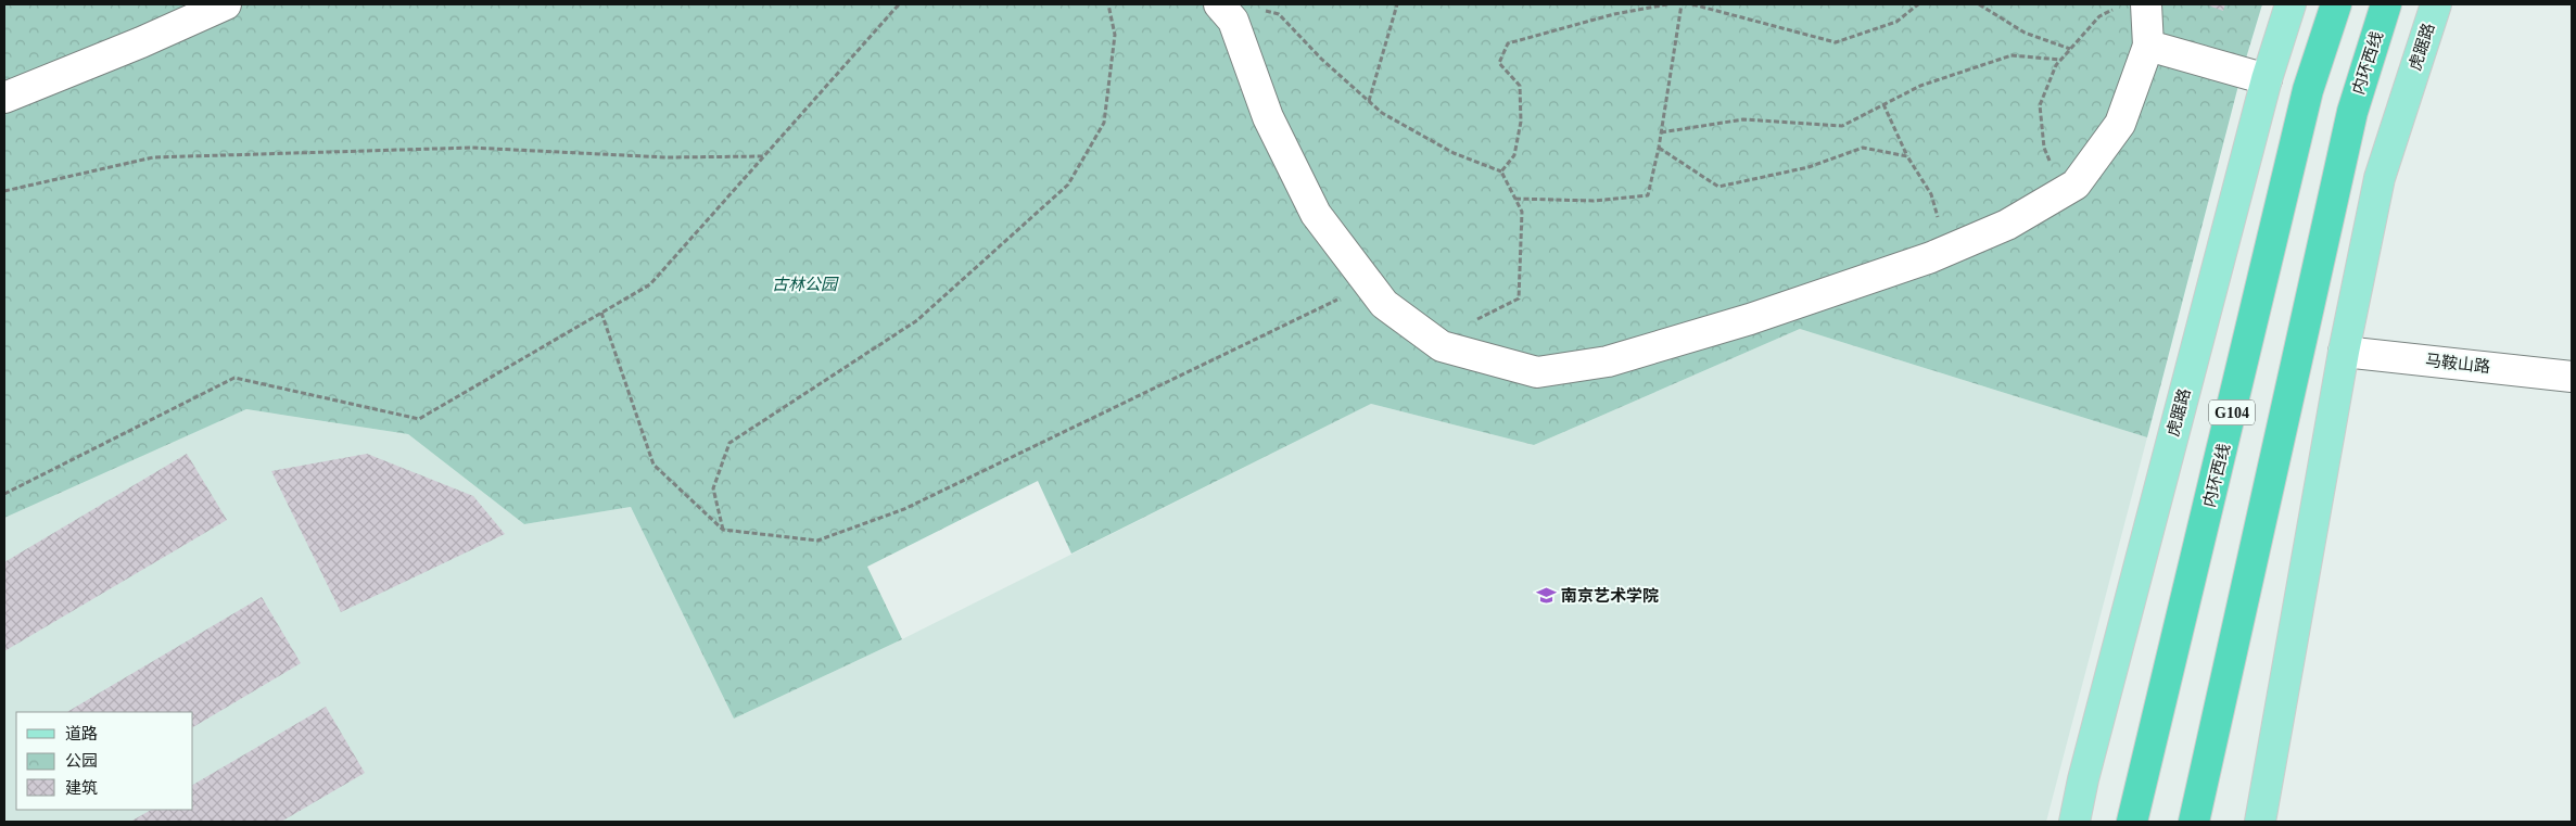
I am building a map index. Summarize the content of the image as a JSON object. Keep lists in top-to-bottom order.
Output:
{
  "streets": {
    "highway": ["内环西线", "G104"],
    "main road": ["虎踞路"],
    "lane": ["马鞍山路"]
  },
  "crossings": [
    ["虎踞路", "马鞍山路"]
  ],
  "parks": ["古林公园"],
  "places": {
    "school or university": ["南京艺术学院"]
  },
  "legend": ["道路", "公园", "建筑"]
}
